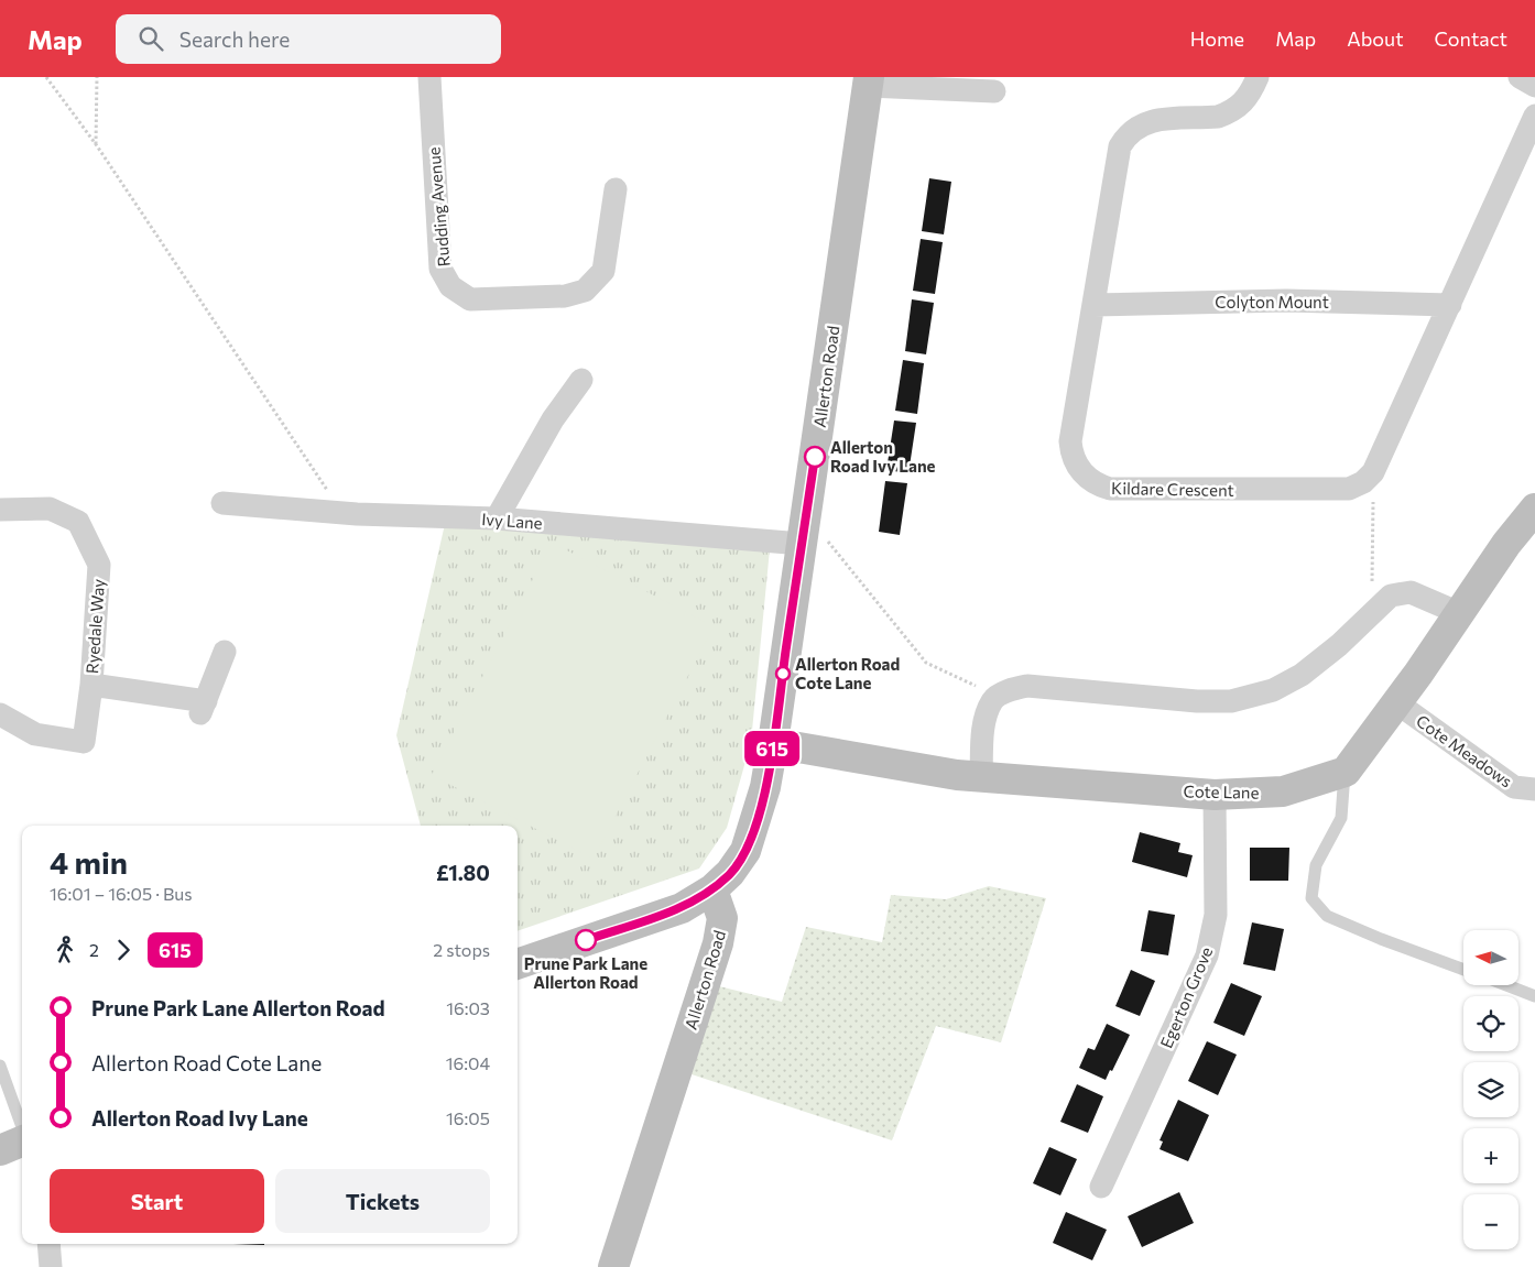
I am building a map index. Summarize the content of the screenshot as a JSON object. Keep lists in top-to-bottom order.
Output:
{
  "streets": {
    "street": [
      "Rudding Avenue",
      "Colyton Mount",
      "Allerton Road",
      "Kildare Crescent",
      "Ivy Lane",
      "Ryedale Way",
      "Cote Meadows",
      "Cote Lane",
      "Egerton Grove"
    ]
  },
  "crossings": [
    ["Colyton Mount", "Kildare Crescent"],
    ["Allerton Road", "Ivy Lane"],
    ["Allerton Road", "Cote Lane"],
    ["Cote Lane", "Egerton Grove"]
  ],
  "places": ["Allerton Road Ivy Lane", "Allerton Road Cote Lane", "Prune Park Lane Allerton Road"],
  "lines": ["bus line 615"],
  "north": "left",
  "page": {
    "header": "Map",
    "search": "Search here",
    "nav": [
      "Home",
      "Map",
      "About",
      "Contact"
    ],
    "on_map": "615",
    "heading": ["4 min", "16:01 – 16:05 · Bus", "£1.80"],
    "legs": ["2", "615", "2 stops"],
    "map_buttons": ["+", "−"],
    "list": [
      {
        "name": "Prune Park Lane Allerton Road",
        "value": "16:03"
      },
      {
        "name": "Allerton Road Cote Lane",
        "value": "16:04"
      },
      {
        "name": "Allerton Road Ivy Lane",
        "value": "16:05"
      }
    ],
    "buttons": ["Start", "Tickets"]
  }
}
